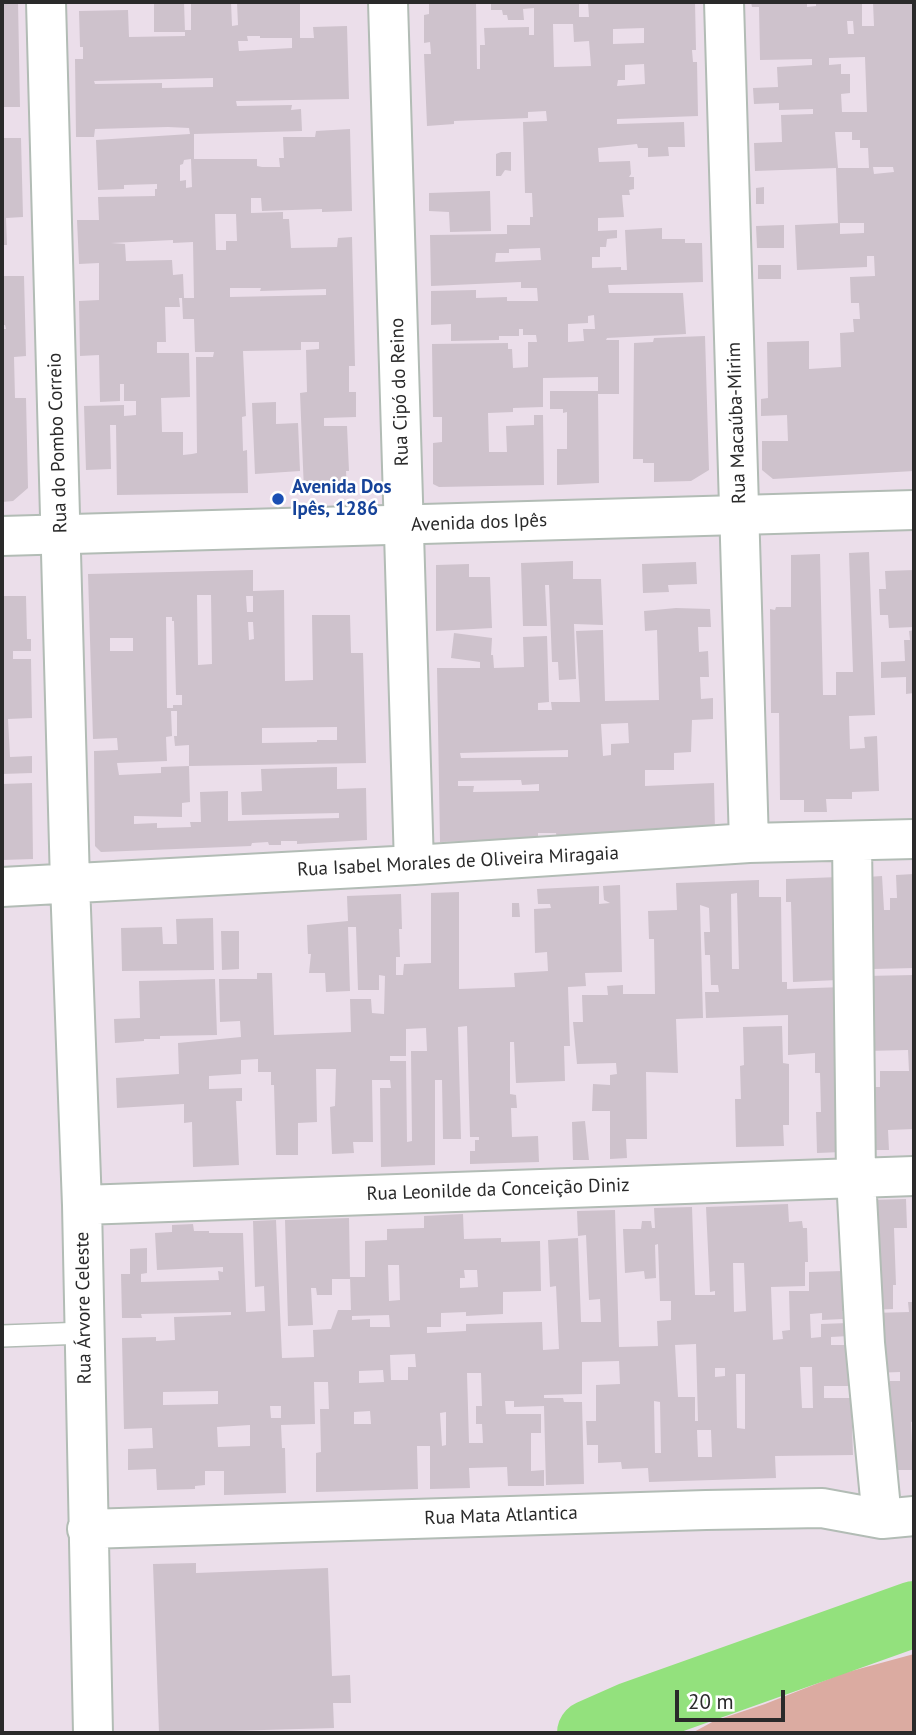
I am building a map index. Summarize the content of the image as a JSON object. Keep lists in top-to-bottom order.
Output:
{
  "streets": {
    "street": [
      "Rua Cipó do Reino",
      "Rua Macaúba-Mirim",
      "Rua do Pombo Correio",
      "Avenida dos Ipês",
      "Rua Isabel Morales de Oliveira Miragaia",
      "Rua Leonilde da Conceição Diniz",
      "Rua Árvore Celeste",
      "Rua Mata Atlantica"
    ]
  },
  "crossings": [
    ["Rua Cipó do Reino", "Avenida dos Ipês"],
    ["Rua Cipó do Reino", "Rua Isabel Morales de Oliveira Miragaia"],
    ["Rua Macaúba-Mirim", "Avenida dos Ipês"],
    ["Rua Macaúba-Mirim", "Rua Isabel Morales de Oliveira Miragaia"],
    ["Rua do Pombo Correio", "Avenida dos Ipês"],
    ["Rua do Pombo Correio", "Rua Isabel Morales de Oliveira Miragaia"],
    ["Rua do Pombo Correio", "Rua Árvore Celeste"],
    ["Rua Isabel Morales de Oliveira Miragaia", "Rua Árvore Celeste"],
    ["Rua Leonilde da Conceição Diniz", "Rua Árvore Celeste"],
    ["Rua Árvore Celeste", "Rua Mata Atlantica"]
  ],
  "places": ["Avenida Dos Ipês, 1286"],
  "scale_bar": "20 m"
}
